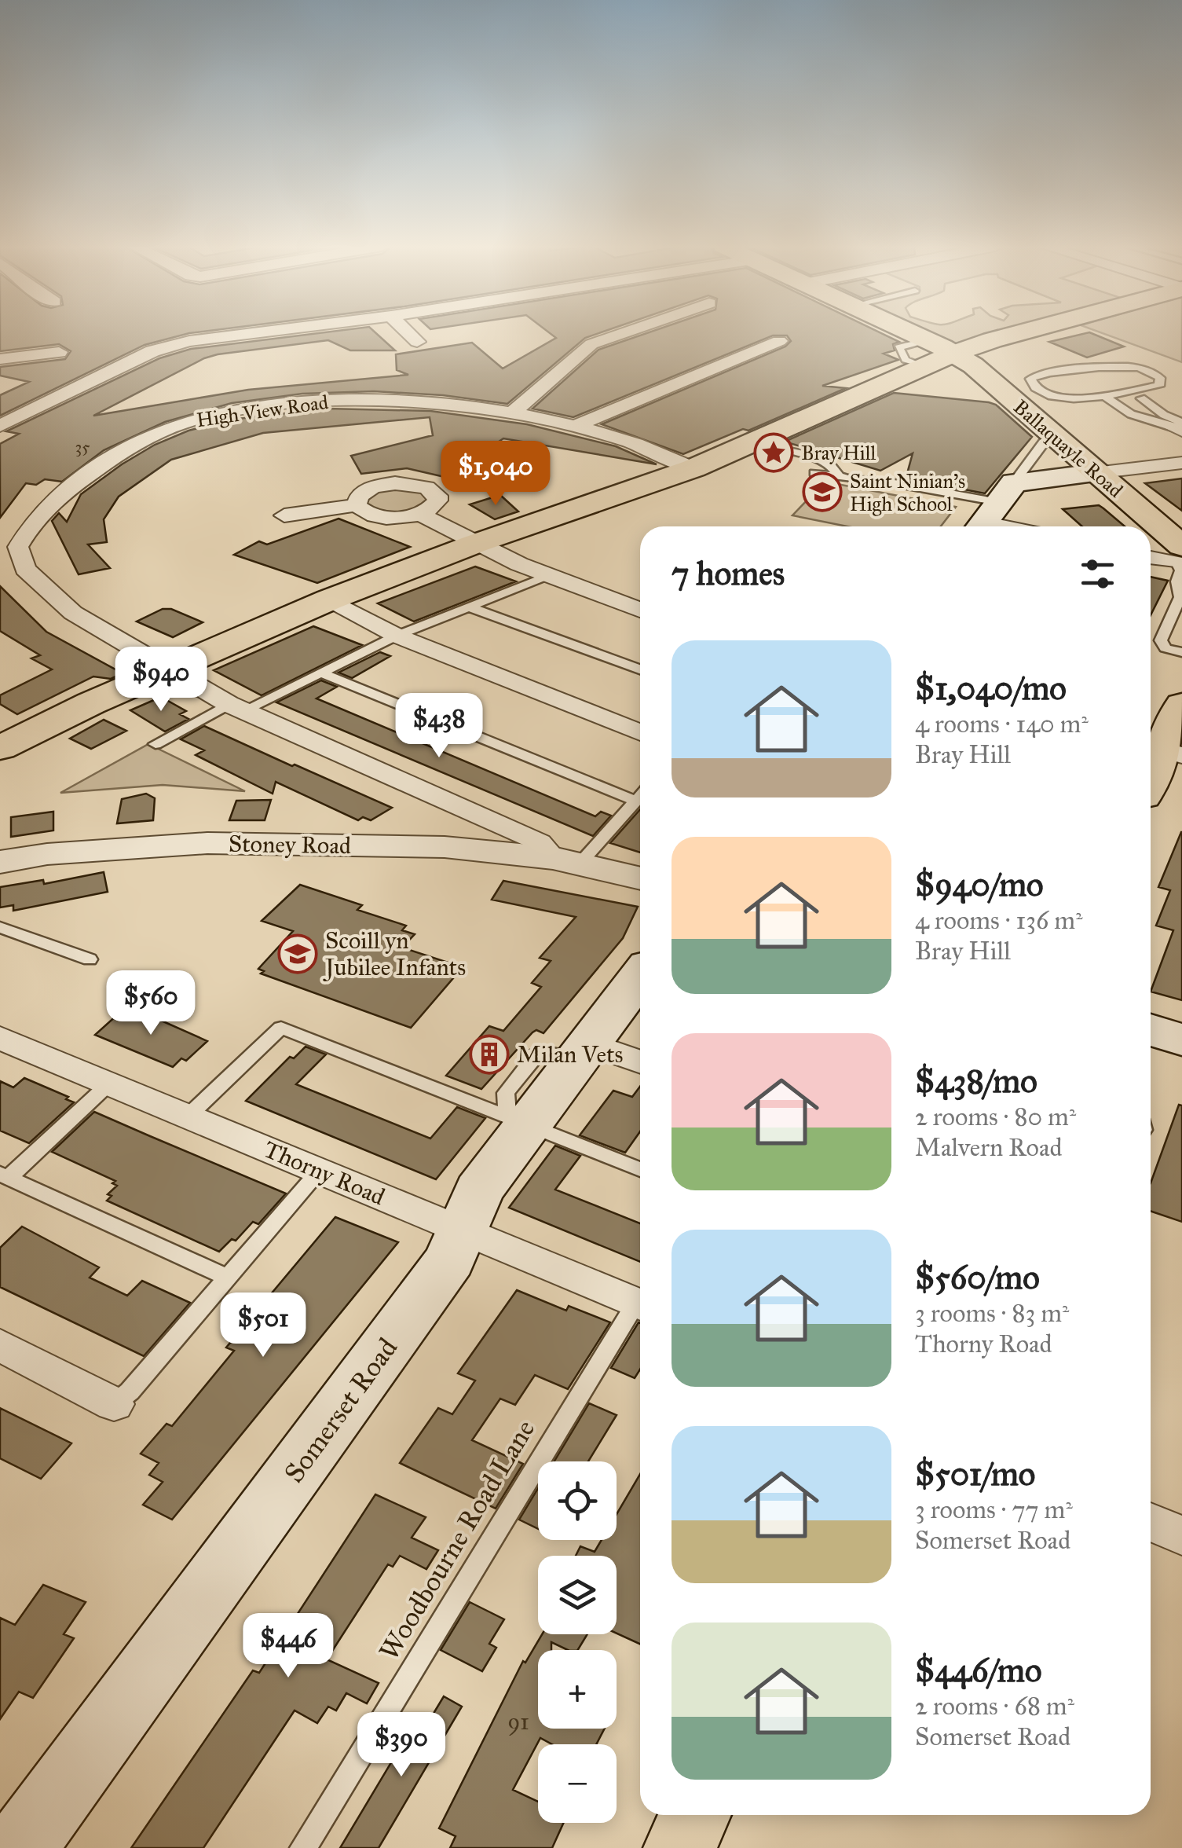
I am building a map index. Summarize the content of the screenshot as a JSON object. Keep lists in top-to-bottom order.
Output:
{
  "streets": {
    "main road": ["Ballaquayle Road", "Somerset Road"],
    "street": ["High View Road", "Stoney Road", "Thorny Road"],
    "lane": ["Woodbourne Road Lane"]
  },
  "crossings": [
    ["Thorny Road", "Somerset Road"]
  ],
  "places": {
    "place": ["Bray Hill"],
    "school or university": ["Saint Ninian's High School", "Scoill yn Jubilee Infants"],
    "building": ["Milan Vets"]
  },
  "house_numbers": ["35", "91"],
  "page": {
    "price": [
      "$1,040",
      "$940",
      "$438",
      "$560",
      "$501",
      "$446",
      "$390"
    ],
    "heading": "7 homes",
    "list": [
      {
        "name": "$1,040/mo",
        "note": "4 rooms · 140 m² · Bray Hill"
      },
      {
        "name": "$940/mo",
        "note": "4 rooms · 136 m² · Bray Hill"
      },
      {
        "name": "$438/mo",
        "note": "2 rooms · 80 m² · Malvern Road"
      },
      {
        "name": "$560/mo",
        "note": "3 rooms · 83 m² · Thorny Road"
      },
      {
        "name": "$501/mo",
        "note": "3 rooms · 77 m² · Somerset Road"
      },
      {
        "name": "$446/mo",
        "note": "2 rooms · 68 m² · Somerset Road"
      }
    ],
    "map_buttons": ["+", "−"]
  }
}
